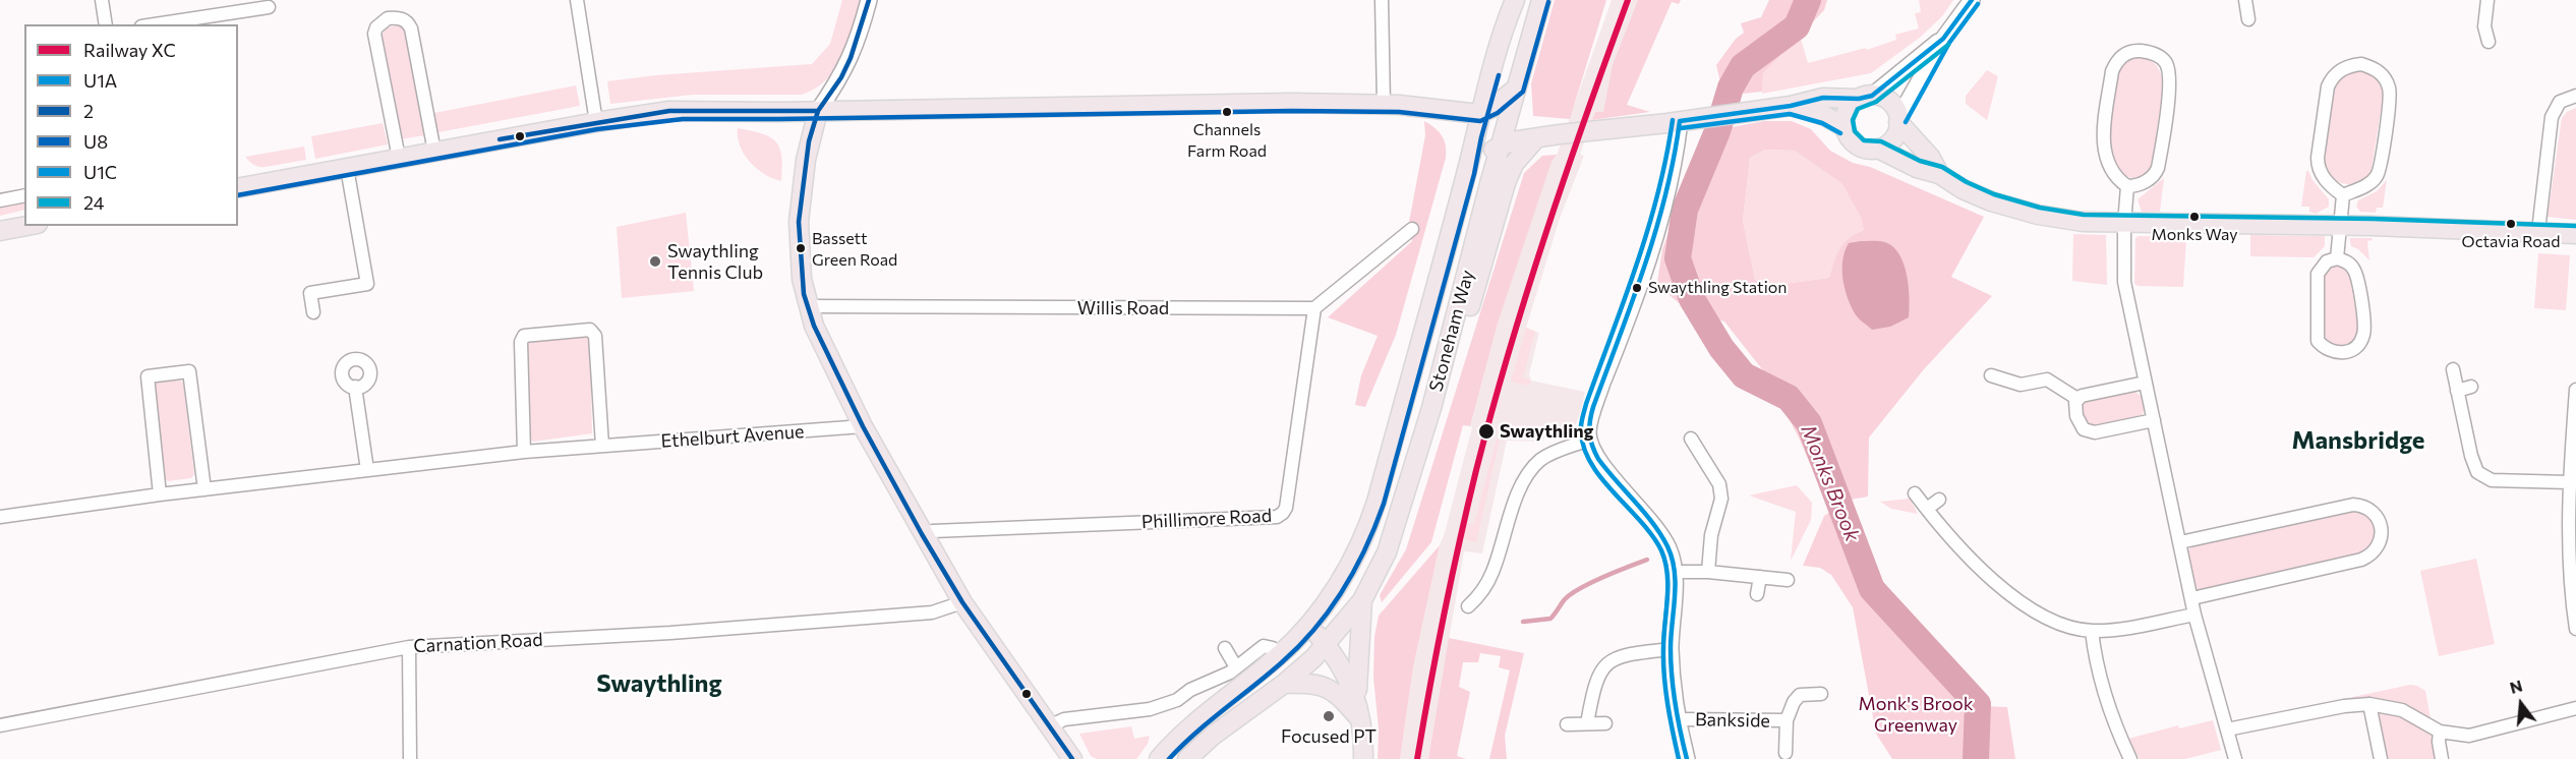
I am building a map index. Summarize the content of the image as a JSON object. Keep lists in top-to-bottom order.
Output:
{
  "streets": {
    "main road": ["Stoneham Way"],
    "street": [
      "Willis Road",
      "Ethelburt Avenue",
      "Phillimore Road",
      "Carnation Road",
      "Bankside"
    ]
  },
  "crossings": [
    ["Willis Road", "Phillimore Road"]
  ],
  "districts": ["Mansbridge", "Swaythling"],
  "water": ["Monks Brook"],
  "parks": ["Monk's Brook Greenway"],
  "places": [
    "Channels Farm Road",
    "Monks Way",
    "Octavia Road",
    "Bassett Green Road",
    "Swaythling Tennis Club",
    "Swaythling Station",
    "Swaythling",
    "Focused PT"
  ],
  "lines": [
    "rail line XC",
    "transit line U1A",
    "transit line 2",
    "transit line U8",
    "transit line U1C",
    "transit line 24"
  ],
  "legend": [
    "Railway XC",
    "U1A",
    "2",
    "U8",
    "U1C",
    "24"
  ],
  "north": "top"
}
